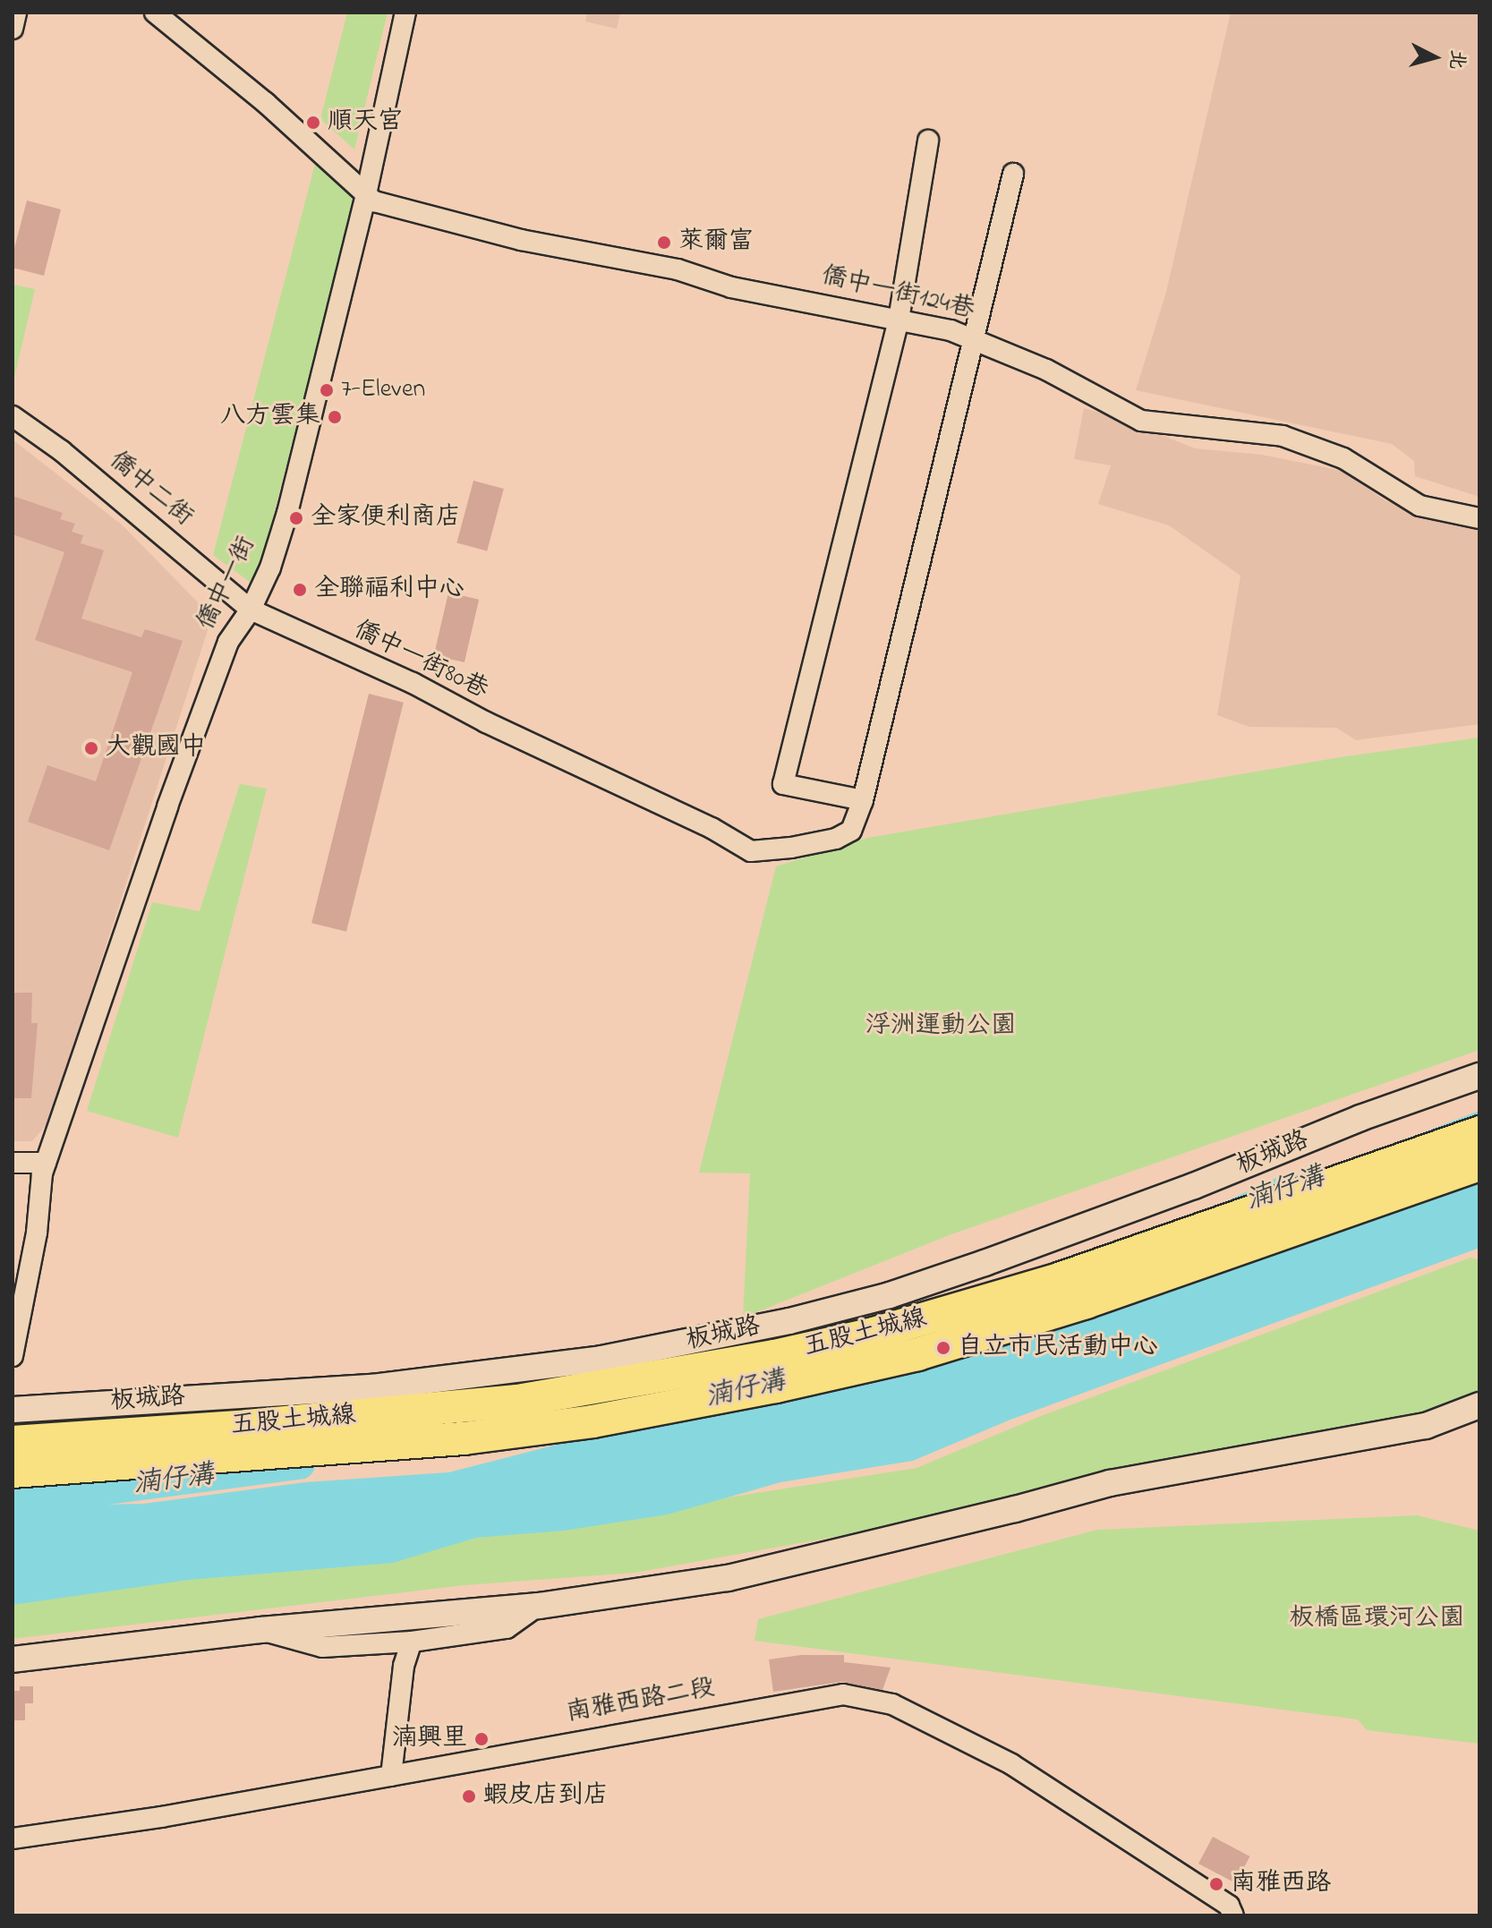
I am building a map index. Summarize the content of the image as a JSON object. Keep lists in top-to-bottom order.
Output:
{
  "streets": {
    "highway": ["五股土城線"],
    "street": [
      "僑中一街124巷",
      "僑中二街",
      "僑中一街",
      "僑中一街80巷",
      "板城路",
      "南雅西路二段"
    ]
  },
  "crossings": [
    ["僑中一街124巷", "僑中一街"],
    ["僑中一街124巷", "僑中一街80巷"],
    ["僑中二街", "僑中一街"],
    ["僑中二街", "僑中一街80巷"],
    ["僑中一街", "僑中一街80巷"]
  ],
  "water": ["湳仔溝"],
  "parks": ["浮洲運動公園", "板橋區環河公園"],
  "places": [
    "順天宮",
    "萊爾富",
    "7-Eleven",
    "八方雲集",
    "全家便利商店",
    "全聯福利中心",
    "大觀國中",
    "自立市民活動中心",
    "湳興里",
    "蝦皮店到店",
    "南雅西路"
  ],
  "north": "right"
}
